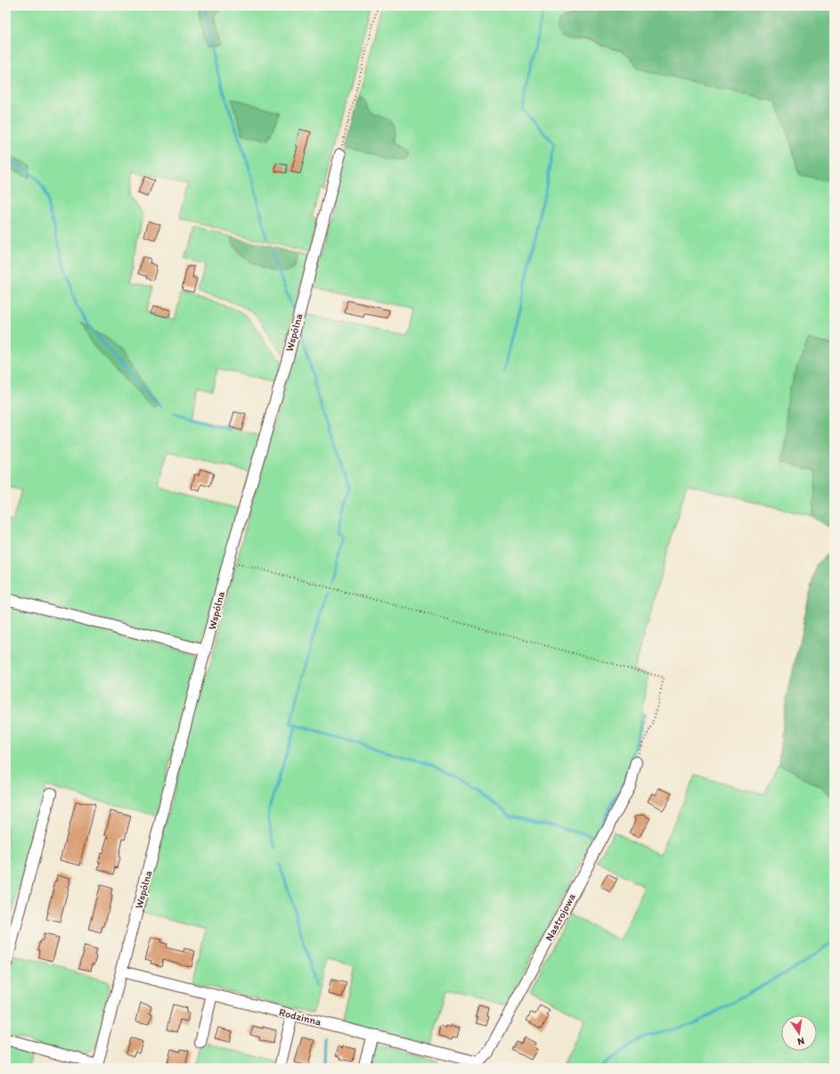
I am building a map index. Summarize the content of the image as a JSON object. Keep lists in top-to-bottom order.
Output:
{
  "streets": {
    "street": ["Wspólna", "Nastrojowa", "Rodzinna"]
  },
  "crossings": [
    ["Wspólna", "Rodzinna"],
    ["Nastrojowa", "Rodzinna"]
  ],
  "north": "bottom"
}
